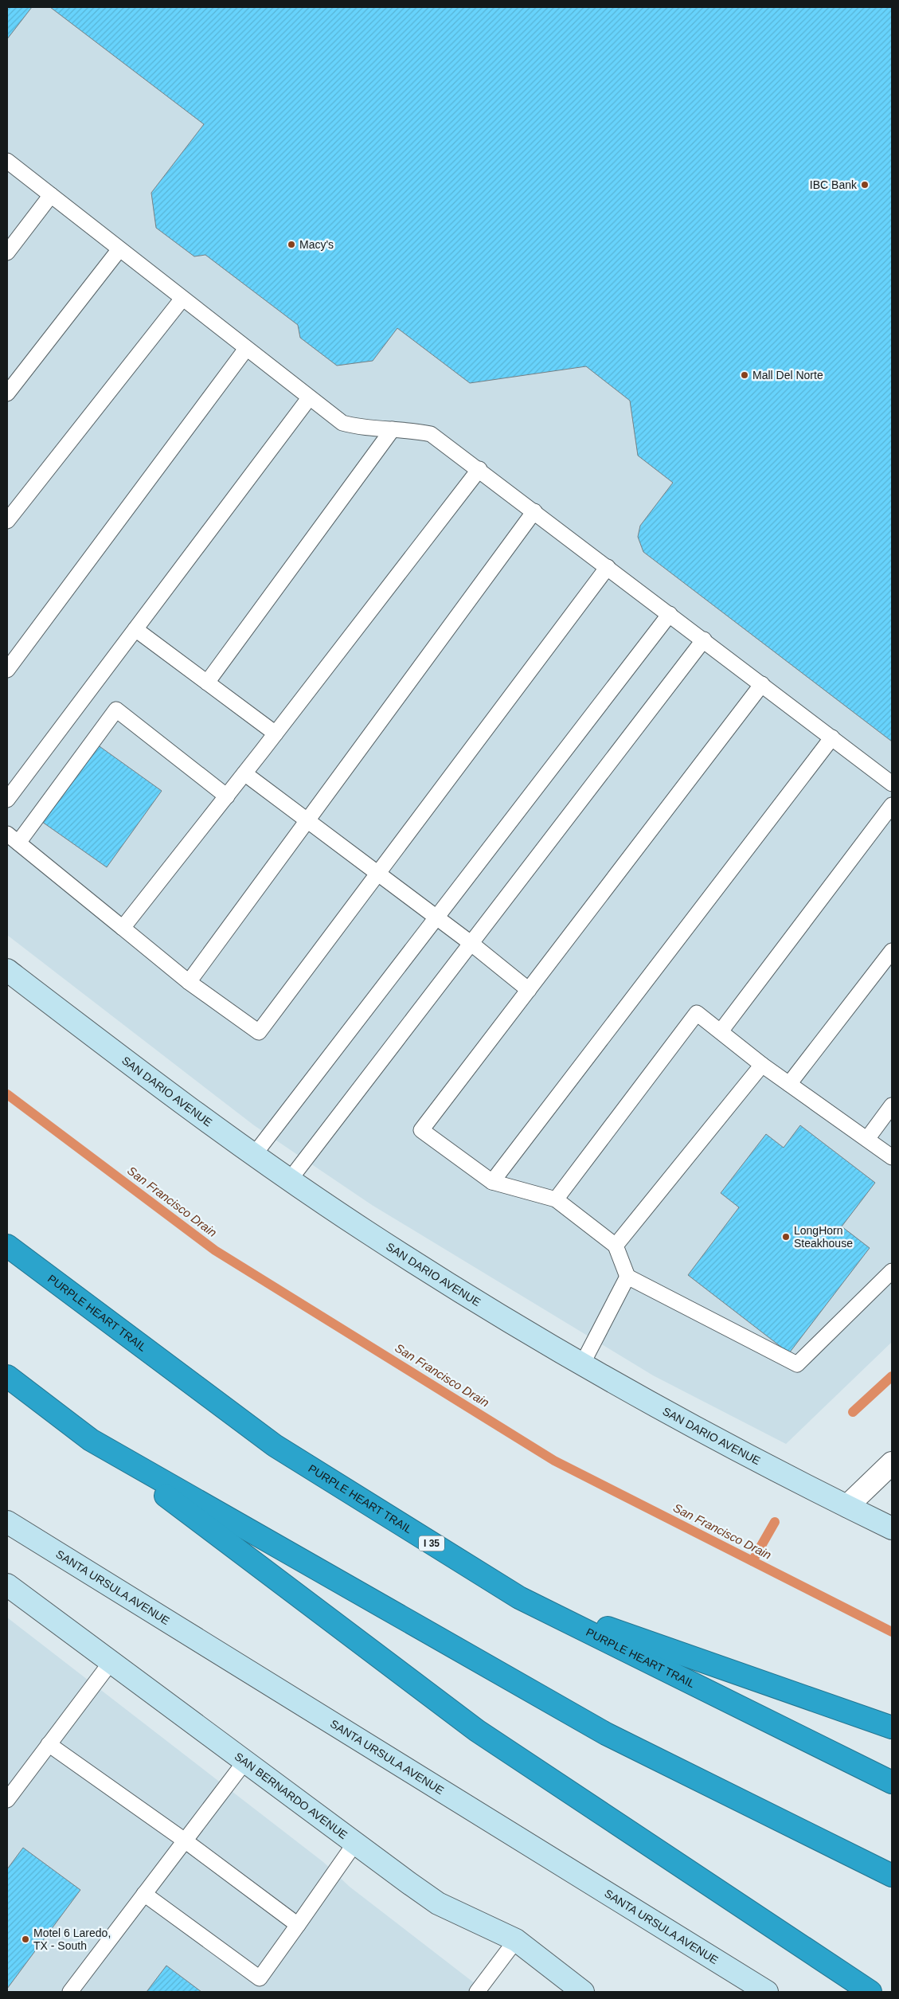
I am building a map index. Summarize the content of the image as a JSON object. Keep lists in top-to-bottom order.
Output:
{
  "streets": {
    "highway": ["PURPLE HEART TRAIL", "I 35"],
    "main road": ["SAN DARIO AVENUE", "SANTA URSULA AVENUE", "SAN BERNARDO AVENUE"]
  },
  "water": ["San Francisco Drain"],
  "places": [
    "IBC Bank",
    "Macy's",
    "Mall Del Norte",
    "LongHorn Steakhouse",
    "Motel 6 Laredo, TX - South"
  ]
}
